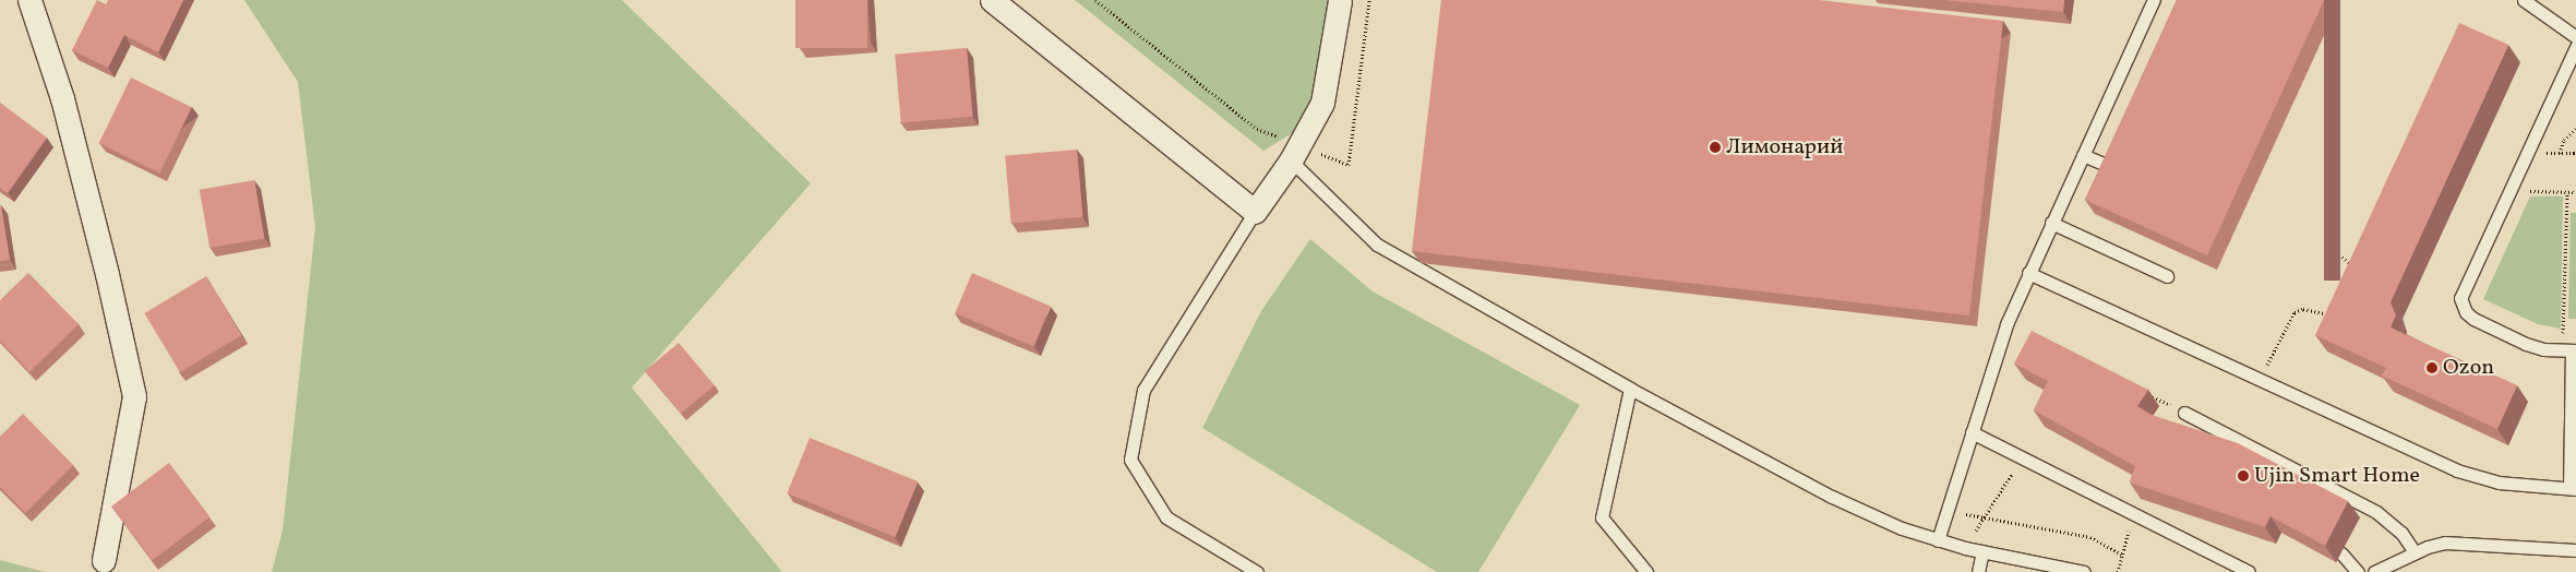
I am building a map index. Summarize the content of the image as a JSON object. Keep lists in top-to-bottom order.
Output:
{
  "places": ["Лимонарий", "Ozon", "Ujin Smart Home"]
}
